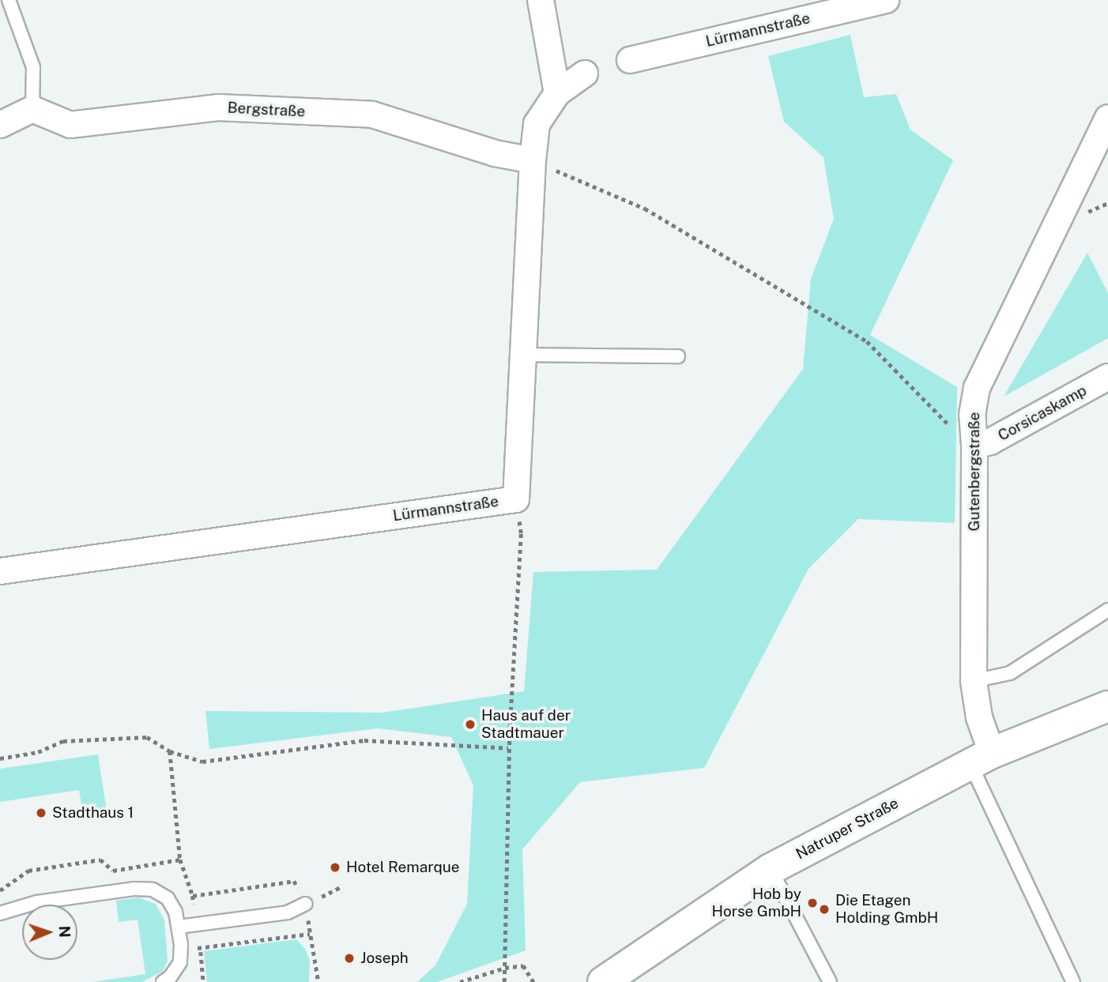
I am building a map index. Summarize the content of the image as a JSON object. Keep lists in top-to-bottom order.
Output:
{
  "streets": {
    "main road": ["Natruper Straße"],
    "street": [
      "Lürmannstraße",
      "Bergstraße",
      "Corsicaskamp",
      "Gutenbergstraße"
    ]
  },
  "crossings": [
    ["Lürmannstraße", "Bergstraße"],
    ["Corsicaskamp", "Gutenbergstraße"],
    ["Gutenbergstraße", "Natruper Straße"]
  ],
  "places": [
    "Haus auf der Stadtmauer",
    "Stadthaus 1",
    "Hotel Remarque",
    "Hob by Horse GmbH",
    "Die Etagen Holding GmbH",
    "Joseph"
  ],
  "north": "right"
}
